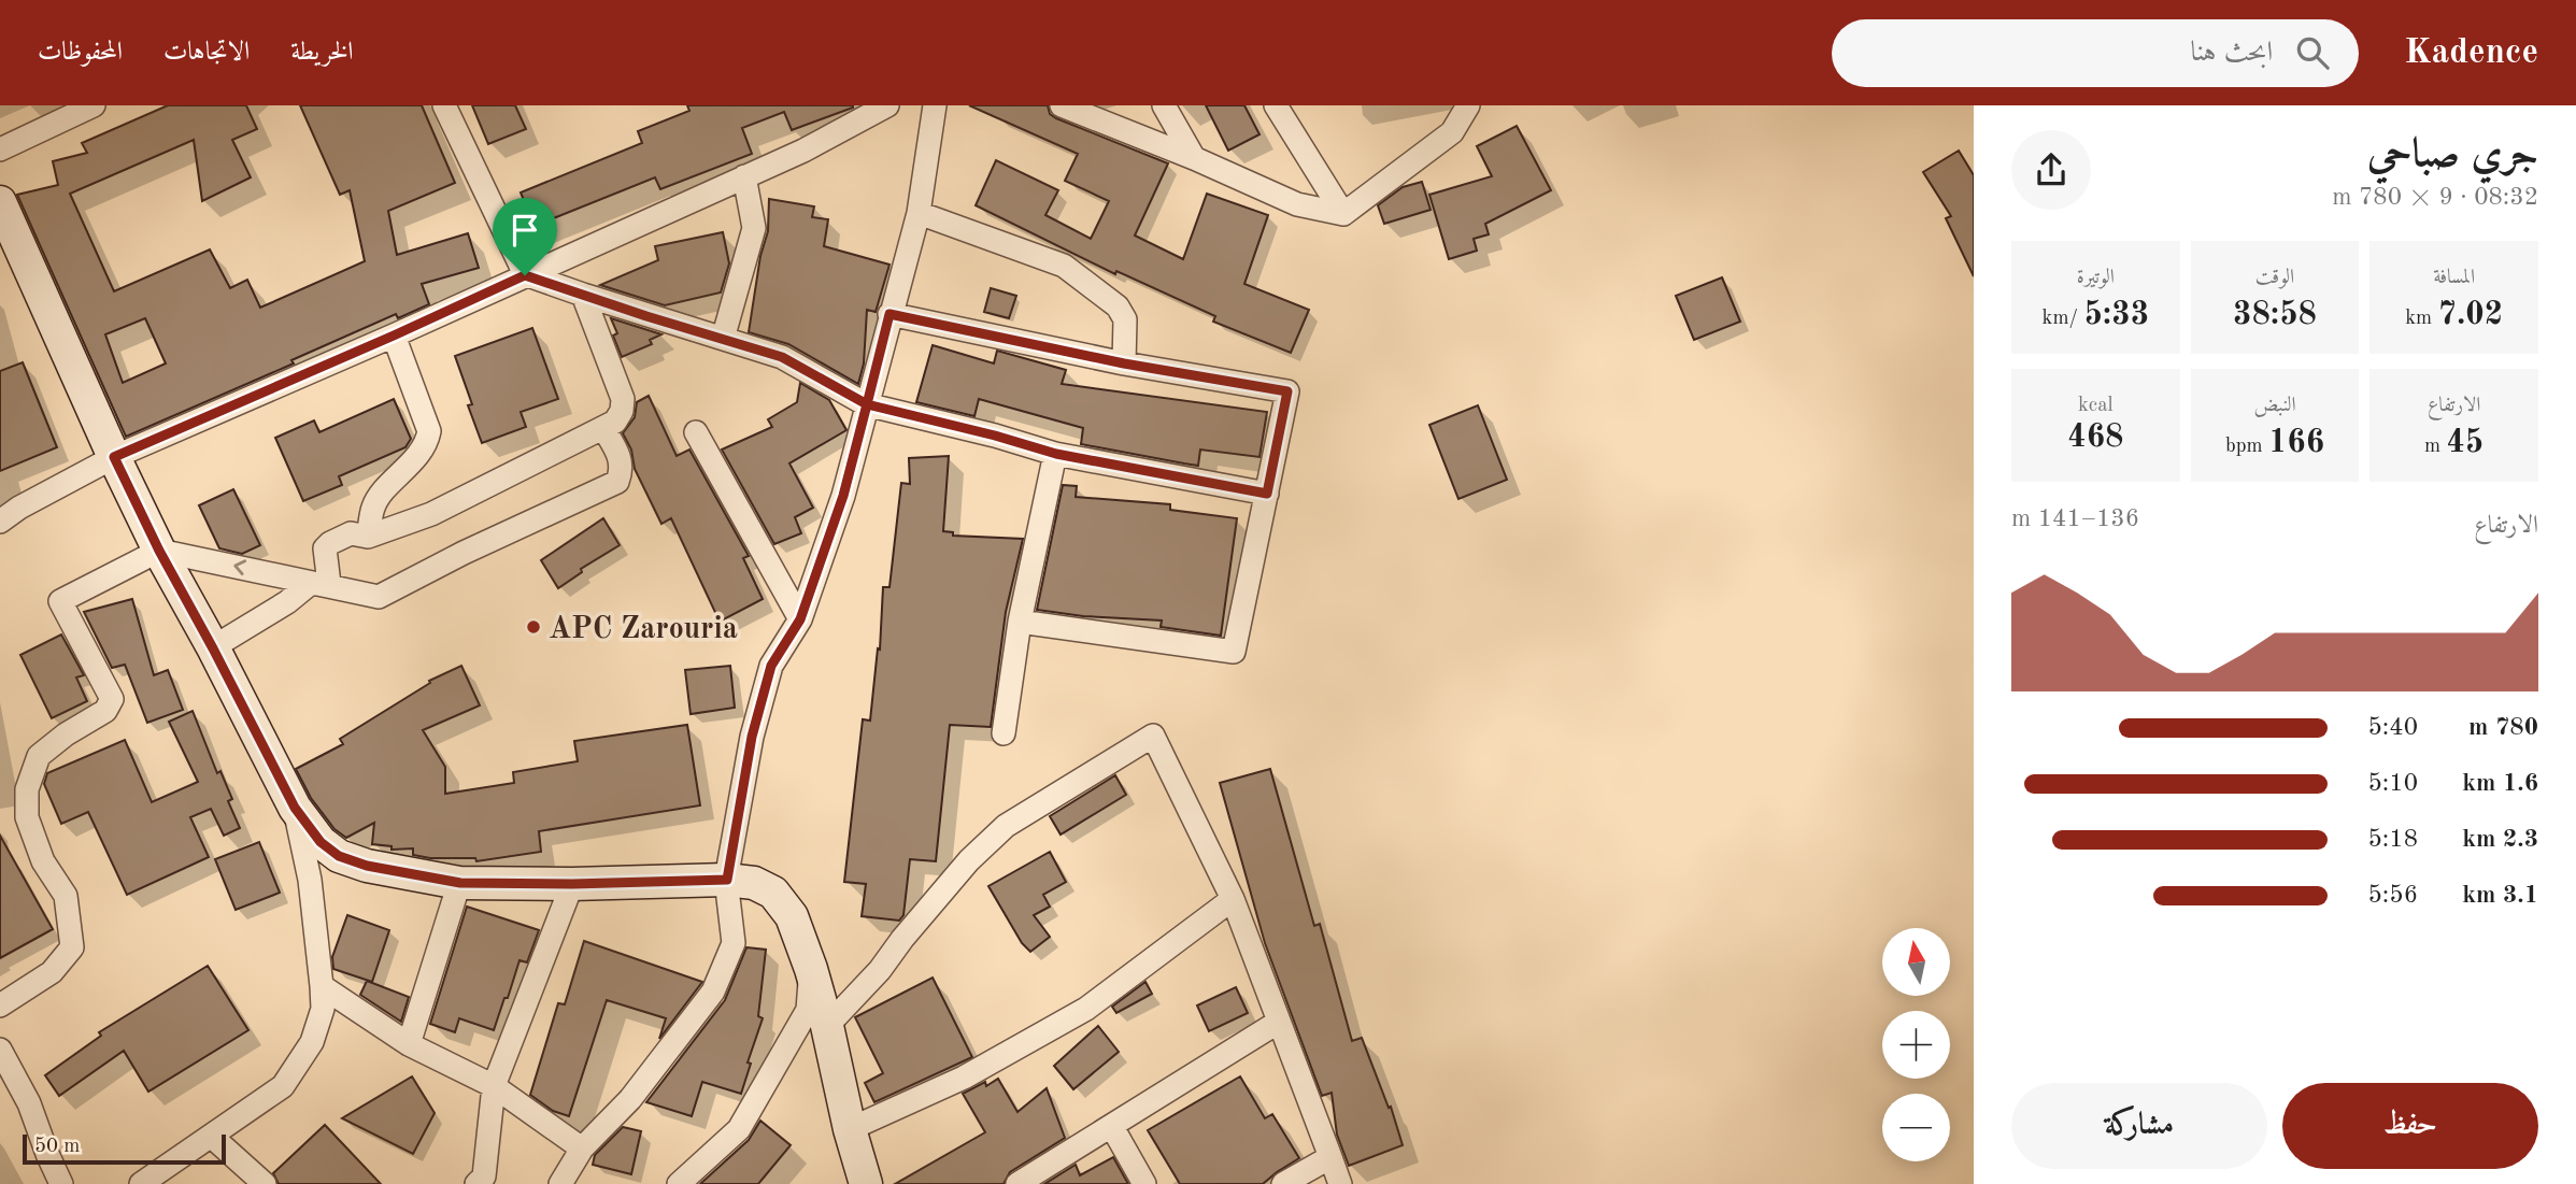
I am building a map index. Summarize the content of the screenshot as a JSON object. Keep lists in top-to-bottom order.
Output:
{
  "places": ["APC Zarouria"],
  "scale_bar": "50 m",
  "north": "top",
  "page": {
    "header": "Kadence",
    "search": "ابحث هنا",
    "nav": ["الخريطة", "الاتجاهات", "المحفوظات"],
    "heading": ["جري صباحي", "08:32 · 9 × 780 m"],
    "stats": [
      ["المسافة", "7.02 km"],
      ["الوقت", "38:58"],
      ["الوتيرة", "5:33 /km"],
      ["الارتفاع", "45 m"],
      ["النبض", "166 bpm"],
      ["kcal", "468"]
    ],
    "chart": ["الارتفاع", "136–141 m"],
    "list": [
      {
        "name": "780 m",
        "note": "5:40"
      },
      {
        "name": "1.6 km",
        "note": "5:10"
      },
      {
        "name": "2.3 km",
        "note": "5:18"
      },
      {
        "name": "3.1 km",
        "note": "5:56"
      }
    ],
    "map_buttons": ["+", "−"],
    "buttons": ["حفظ", "مشاركة"],
    "scale": "50 m"
  }
}
